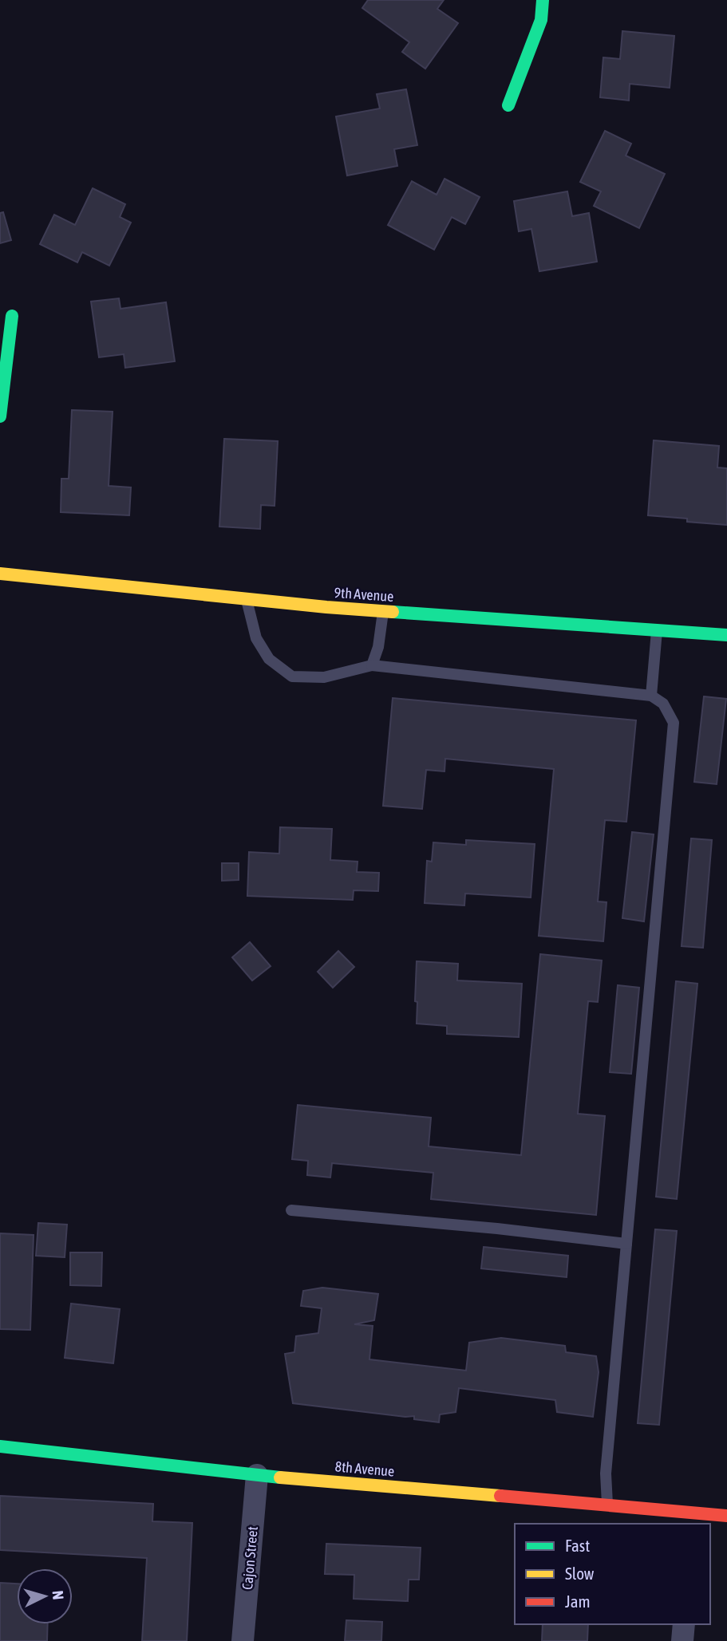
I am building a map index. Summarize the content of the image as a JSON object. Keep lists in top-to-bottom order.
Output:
{
  "streets": {
    "street": ["9th Avenue", "8th Avenue", "Cajon Street"]
  },
  "crossings": [
    ["8th Avenue", "Cajon Street"]
  ],
  "legend": ["Fast", "Slow", "Jam"],
  "north": "right"
}
